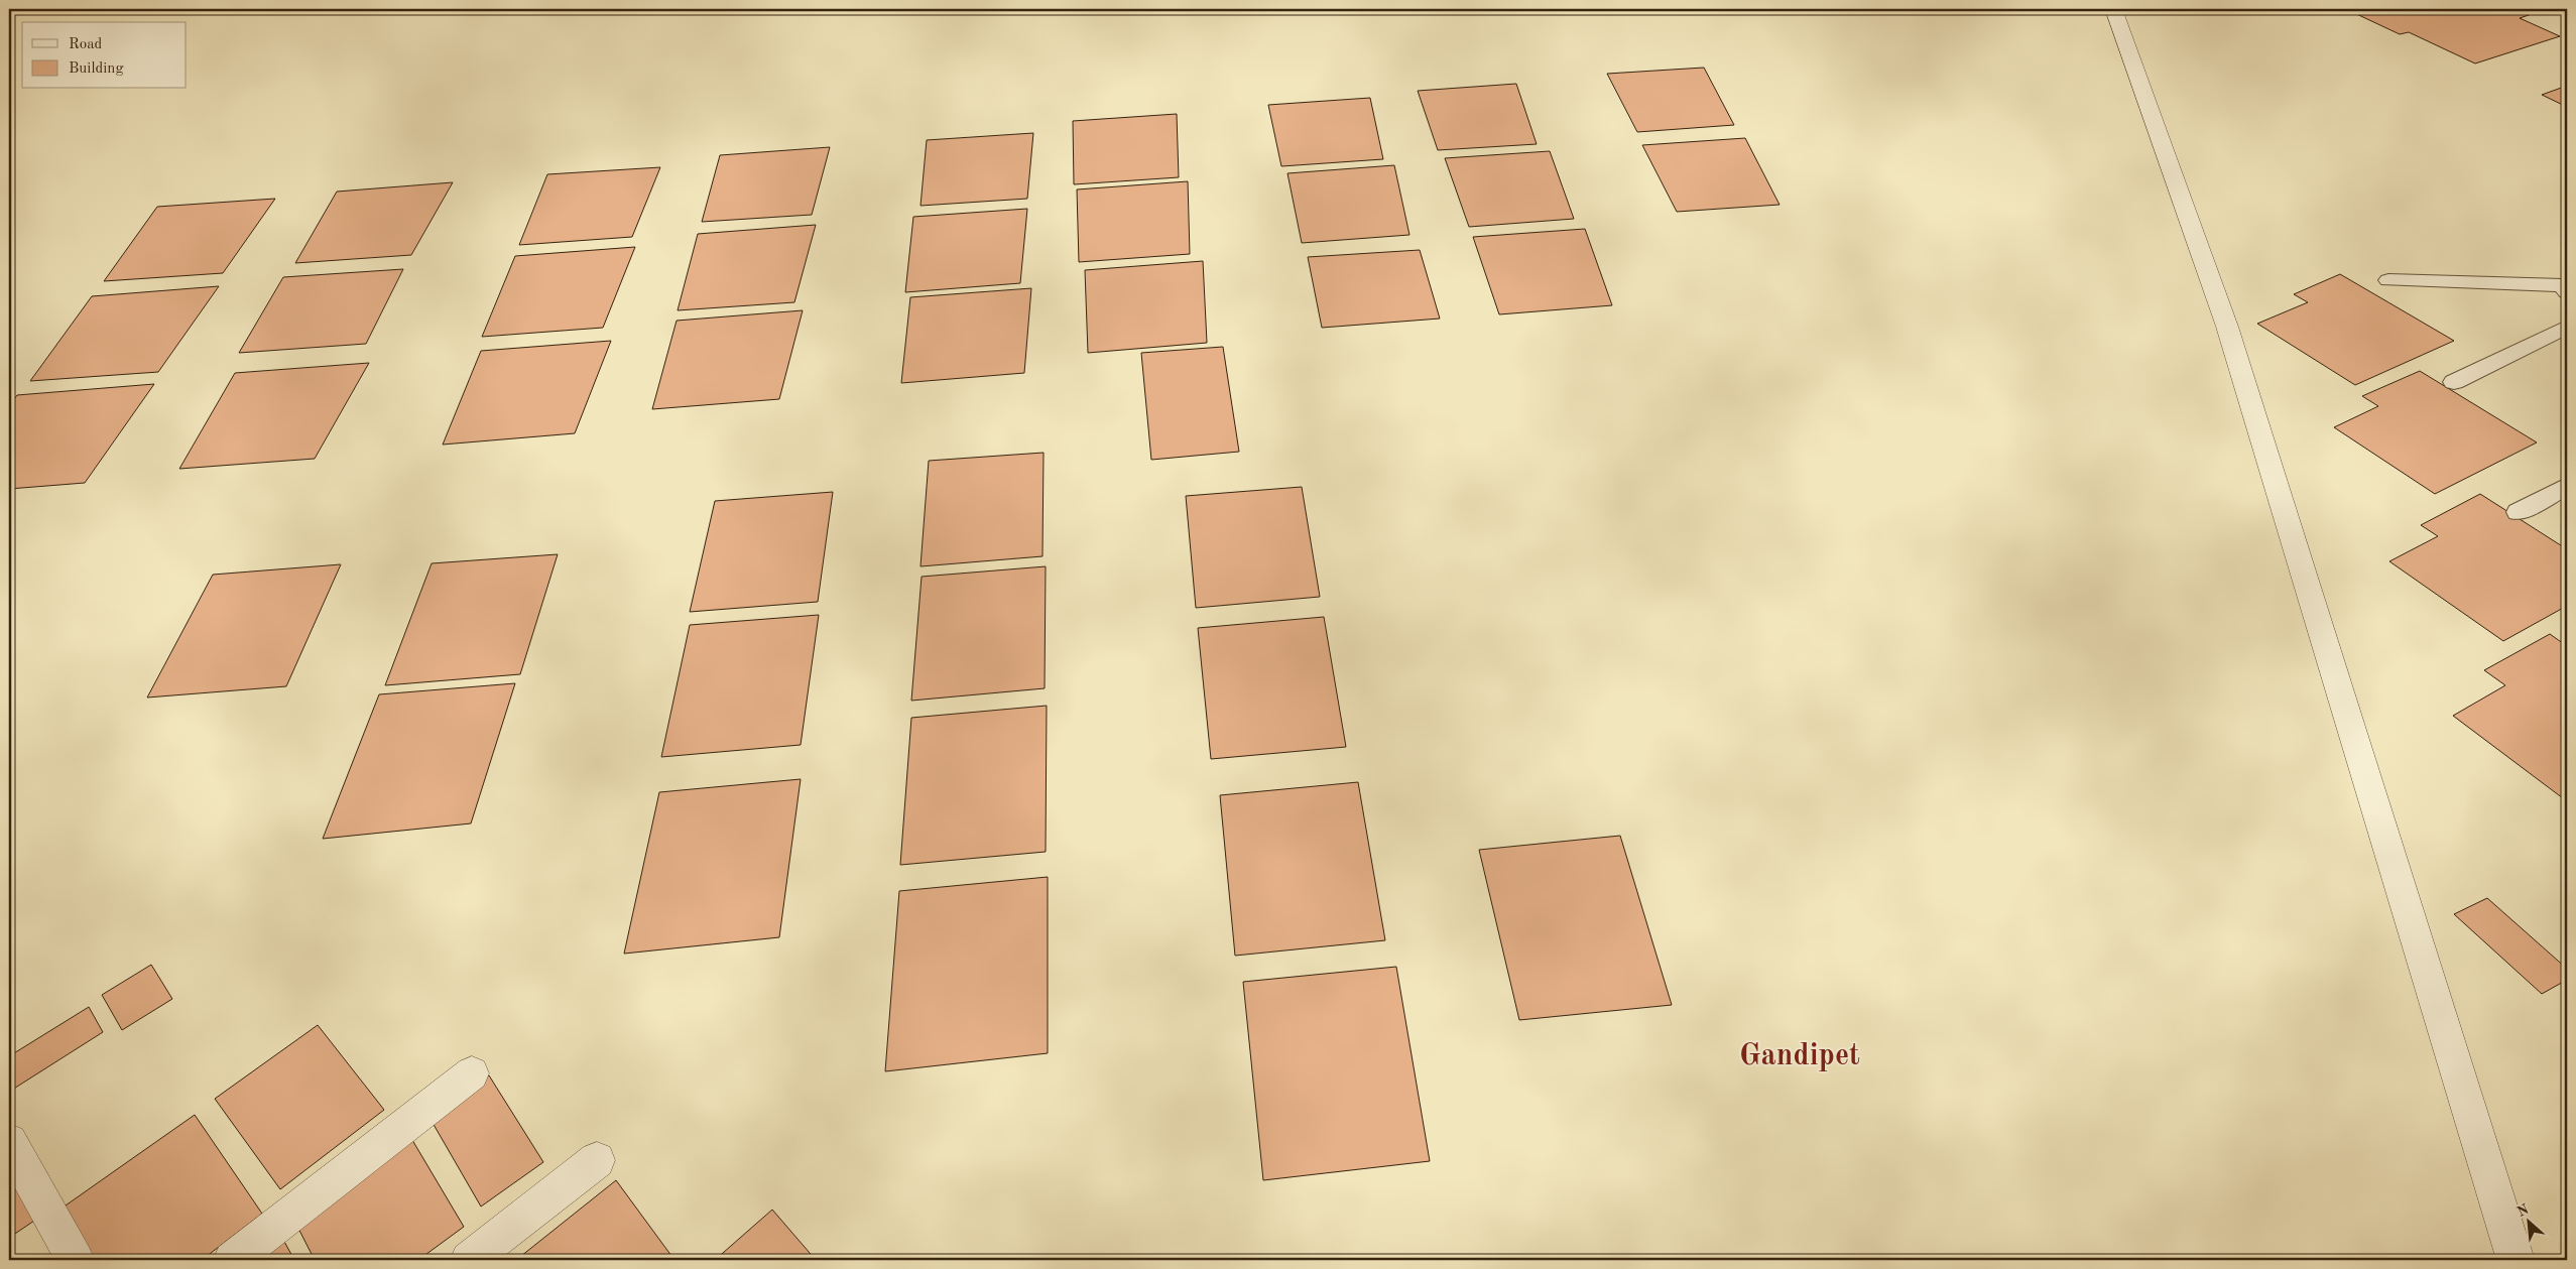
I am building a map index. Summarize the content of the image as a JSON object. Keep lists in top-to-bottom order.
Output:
{
  "districts": ["Gandipet"],
  "legend": ["Road", "Building"],
  "north": "top left"
}
